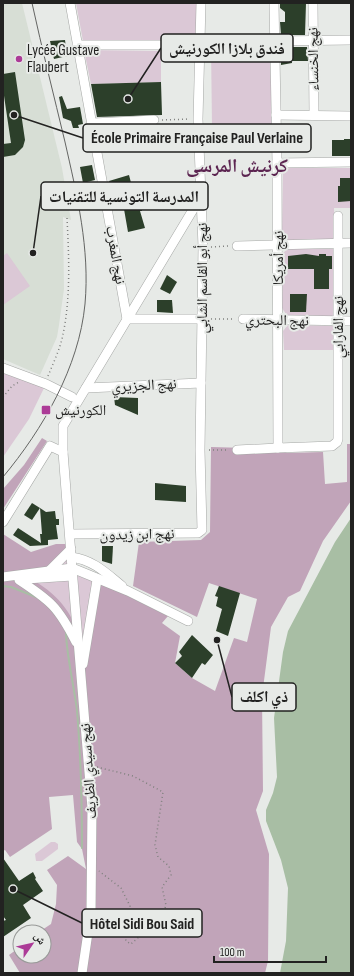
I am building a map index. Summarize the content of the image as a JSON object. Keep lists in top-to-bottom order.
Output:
{
  "streets": {
    "street": [
      "نهج الخنساء",
      "نهج المغرب",
      "نهج أمريكا",
      "نهج أبو القاسم الشابي",
      "نهج البحتري",
      "نهج الفارابي",
      "نهج الجزيري",
      "نهج ابن زيدون",
      "نهج سيدي الظريف"
    ]
  },
  "crossings": [
    ["نهج المغرب", "نهج سيدي الظريف"],
    ["نهج أمريكا", "نهج البحتري"],
    ["نهج أمريكا", "نهج الفارابي"],
    ["نهج أبو القاسم الشابي", "نهج البحتري"],
    ["نهج أبو القاسم الشابي", "نهج الجزيري"],
    ["نهج أبو القاسم الشابي", "نهج ابن زيدون"],
    ["نهج أبو القاسم الشابي", "نهج سيدي الظريف"],
    ["نهج البحتري", "نهج الفارابي"],
    ["نهج الجزيري", "نهج سيدي الظريف"],
    ["نهج ابن زيدون", "نهج سيدي الظريف"]
  ],
  "districts": ["كرنيش المرسى"],
  "places": {
    "other": [
      "Lycée Gustave Flaubert",
      "فندق بلازا الكورنيش",
      "École Primaire Française Paul Verlaine",
      "المدرسة التونسية للتقنيات",
      "ذي اكلف",
      "Hôtel Sidi Bou Said"
    ],
    "transit": ["الكورنيش"]
  },
  "scale_bar": "100 m",
  "north": "top right"
}
